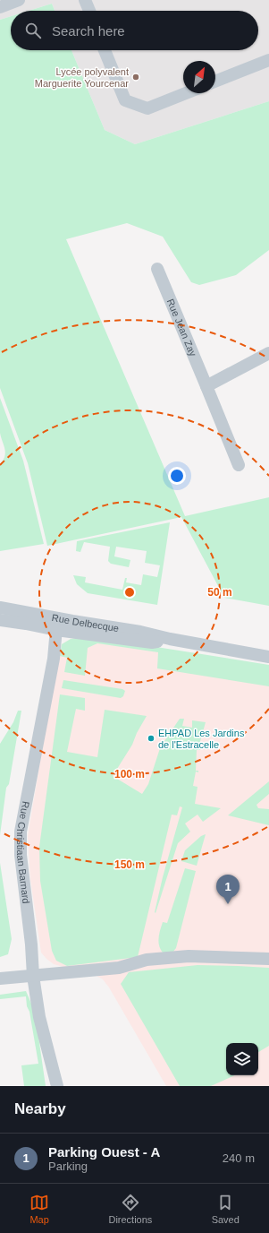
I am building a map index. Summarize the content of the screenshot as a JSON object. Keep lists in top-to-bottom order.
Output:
{
  "streets": {
    "street": ["Rue Jean Zay", "Rue Delbecque", "Rue Christiaan Barnard"]
  },
  "crossings": [
    ["Rue Delbecque", "Rue Christiaan Barnard"]
  ],
  "places": ["Lycée polyvalent Marguerite Yourcenar", "EHPAD Les Jardins de l'Estracelle"],
  "north": "top right",
  "page": {
    "search": "Search here",
    "pins": "1",
    "heading": "Nearby",
    "list": [
      {
        "mark": "1",
        "name": "Parking Ouest - A",
        "note": "Parking",
        "value": "240 m"
      }
    ],
    "nav": ["Map", "Directions", "Saved"]
  },
  "rings": ["50 m", "100 m", "150 m"]
}
